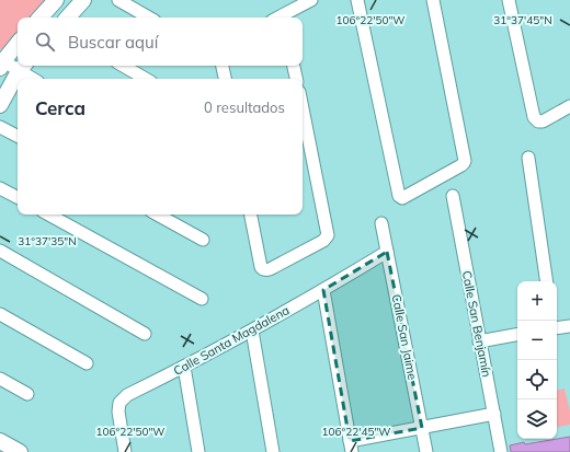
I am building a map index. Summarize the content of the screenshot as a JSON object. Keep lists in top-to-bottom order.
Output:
{
  "streets": {
    "street": ["Calle San Benjamín", "Calle San Jaime", "Calle Santa Magdalena"]
  },
  "crossings": [
    ["Calle San Jaime", "Calle Santa Magdalena"]
  ],
  "page": {
    "search": "Buscar aquí",
    "heading": ["Cerca", "0 resultados"],
    "map_buttons": ["+", "−"]
  },
  "coordinates": [
    "31°37'45\"N",
    "106°22'50\"W",
    "31°37'35\"N",
    "106°22'45\"W"
  ]
}
